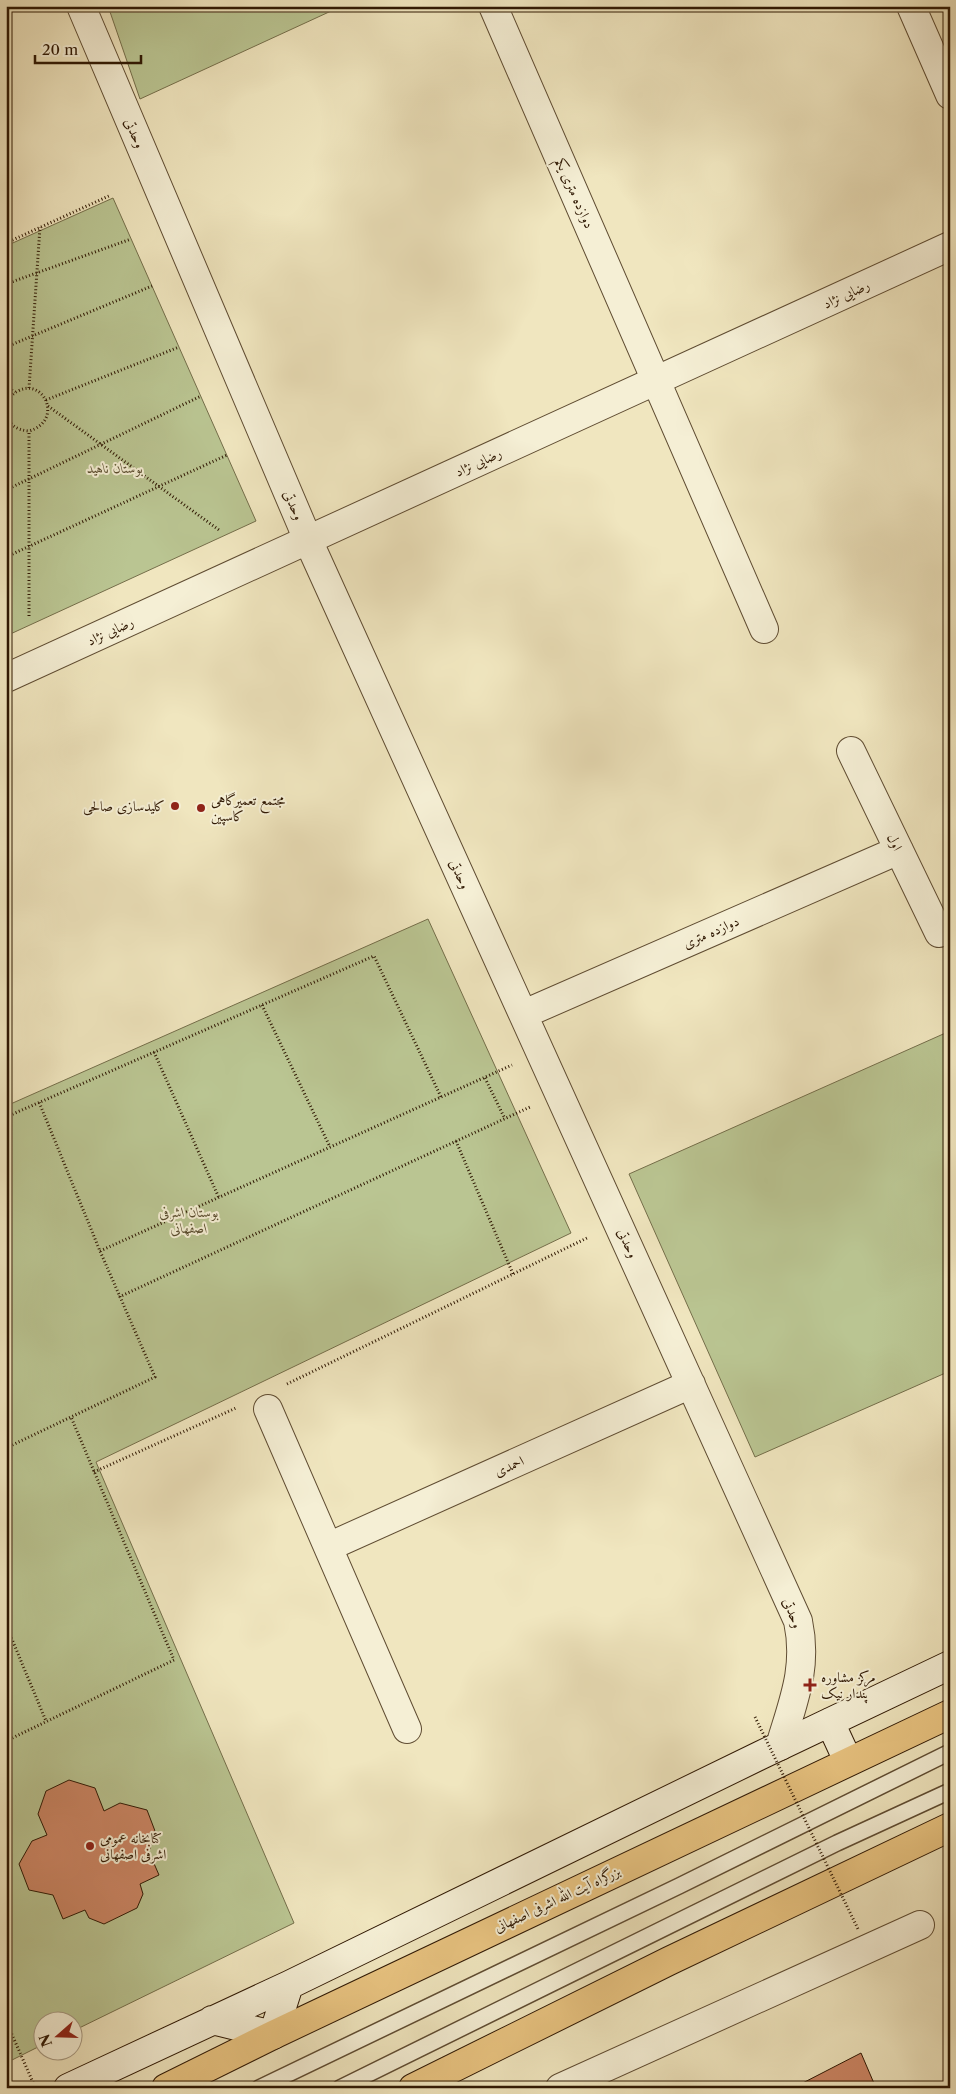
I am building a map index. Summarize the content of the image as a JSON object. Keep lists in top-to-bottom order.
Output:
{
  "streets": {
    "highway": ["بزرگراه آیت الله اشرفی اصفهانی"],
    "street": [
      "وحدتی",
      "دوازده متری یکم",
      "رضایی نژاد",
      "اول",
      "دوازده متری",
      "احمدی"
    ]
  },
  "crossings": [
    ["وحدتی", "رضایی نژاد"],
    ["وحدتی", "دوازده متری"],
    ["وحدتی", "احمدی"],
    ["دوازده متری یکم", "رضایی نژاد"],
    ["اول", "دوازده متری"]
  ],
  "parks": ["بوستان ناهید", "بوستان اشرفی اصفهانی"],
  "places": {
    "other": ["کلیدسازى صالحى", "مجتمع تعمیرگاهی کاسپین", "کتابخانه عمومی اشرفی اصفهانی"],
    "health": ["مرکز مشاوره پندار نیک"]
  },
  "scale_bar": "20 m",
  "north": "left"
}
